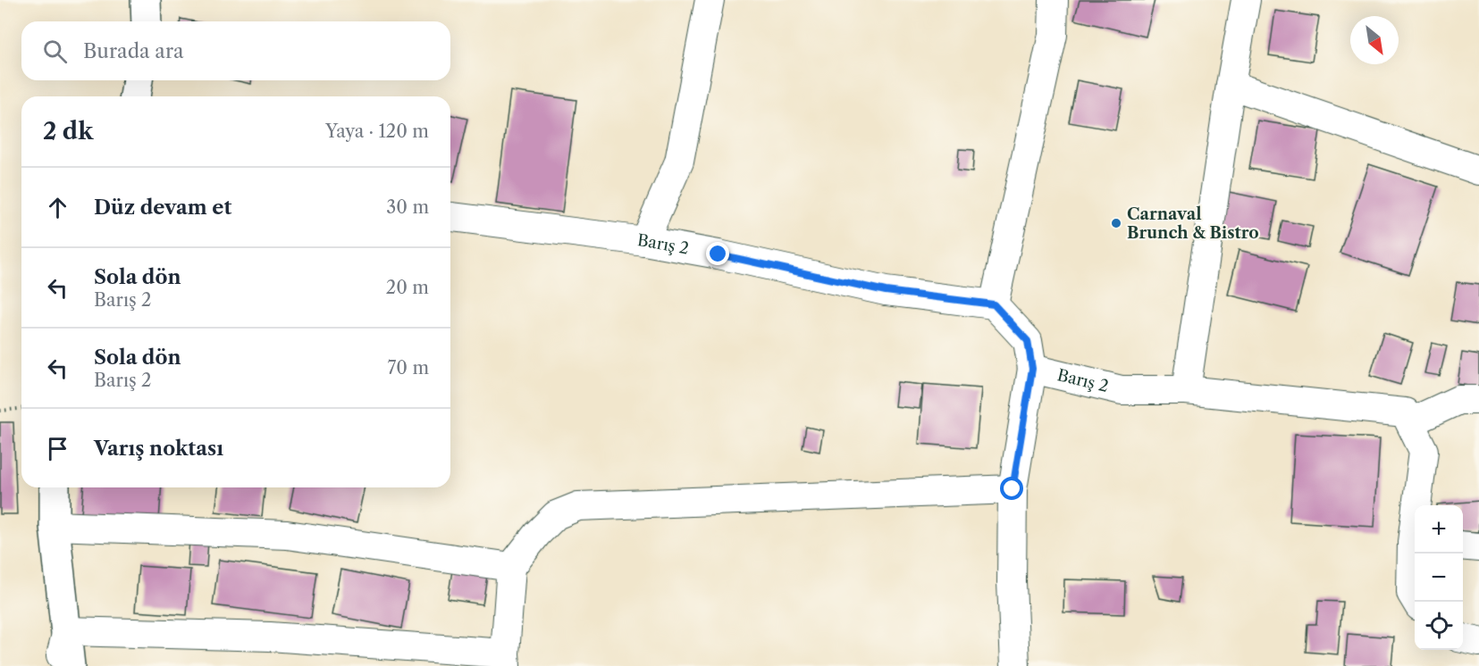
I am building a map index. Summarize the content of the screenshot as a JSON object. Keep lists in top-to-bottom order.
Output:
{
  "streets": {
    "street": ["Barış 2"]
  },
  "places": ["Carnaval Brunch & Bistro"],
  "north": "bottom right",
  "page": {
    "search": "Burada ara",
    "heading": ["2 dk", "Yaya · 120 m"],
    "list": [
      ["Düz devam et", "30 m"],
      ["Sola dön", "Barış 2", "20 m"],
      ["Sola dön", "Barış 2", "70 m"],
      "Varış noktası"
    ],
    "map_buttons": ["+", "−"]
  }
}
